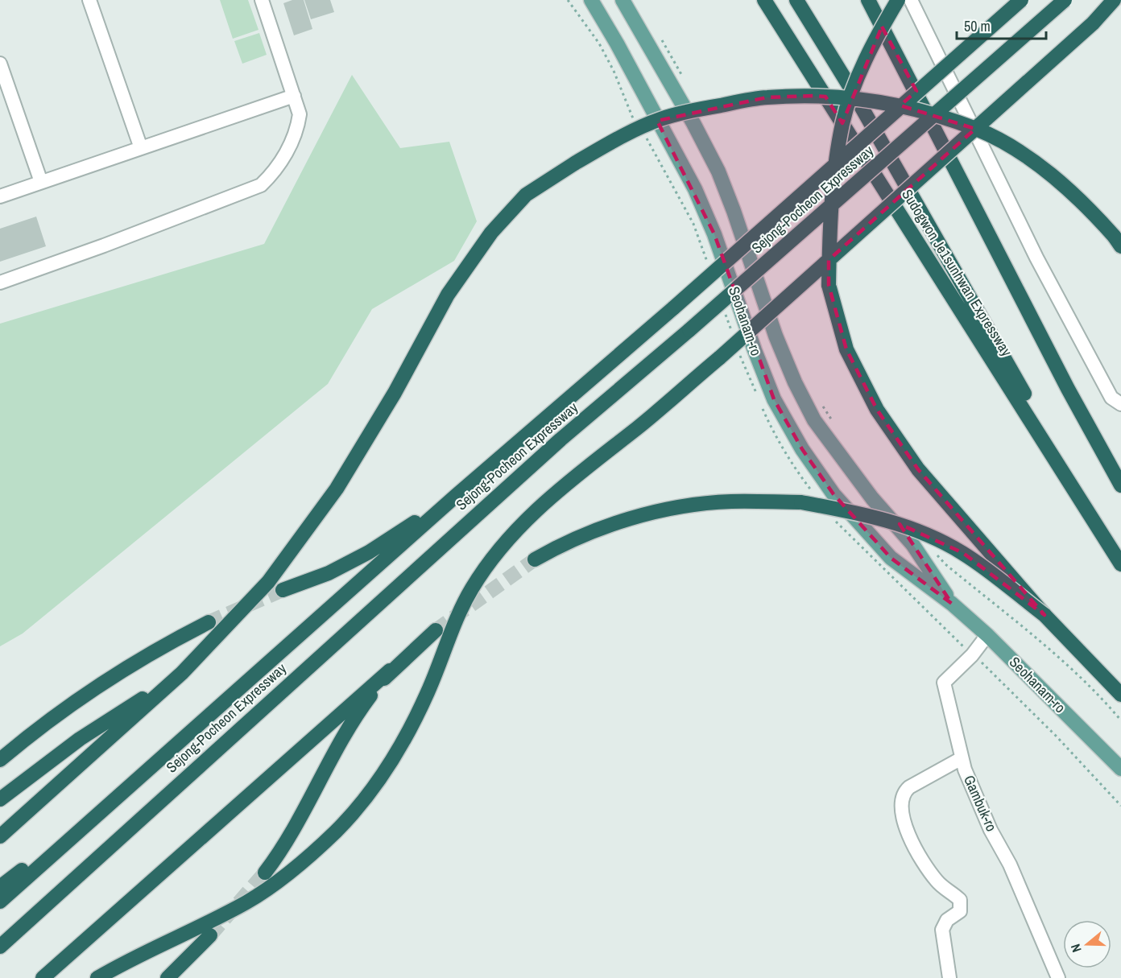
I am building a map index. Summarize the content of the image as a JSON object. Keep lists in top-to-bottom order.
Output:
{
  "streets": {
    "highway": ["Sejong-Pocheon Expressway", "Sudogwon Je1sunhwan Expressway"],
    "main road": ["Seohanam-ro"],
    "street": ["Gambuk-ro"]
  },
  "crossings": [
    ["Seohanam-ro", "Gambuk-ro"]
  ],
  "scale_bar": "50 m",
  "north": "left"
}
